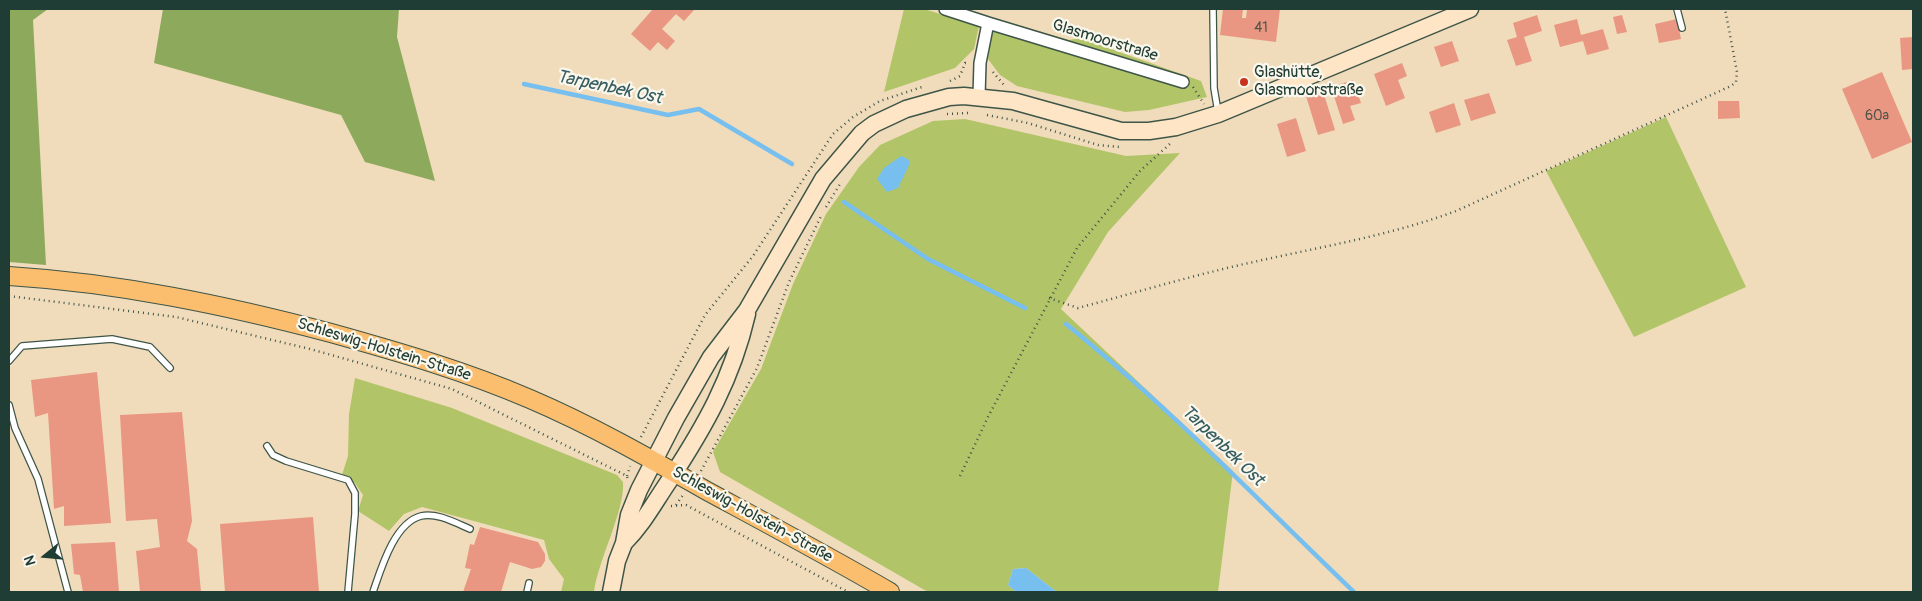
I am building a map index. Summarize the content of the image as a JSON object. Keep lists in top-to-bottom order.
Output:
{
  "streets": {
    "main road": ["Schleswig-Holstein-Straße"],
    "street": ["Glasmoorstraße"]
  },
  "water": ["Tarpenbek Ost"],
  "places": ["Glashütte, Glasmoorstraße"],
  "house_numbers": ["41", "60a"],
  "north": "left"
}
